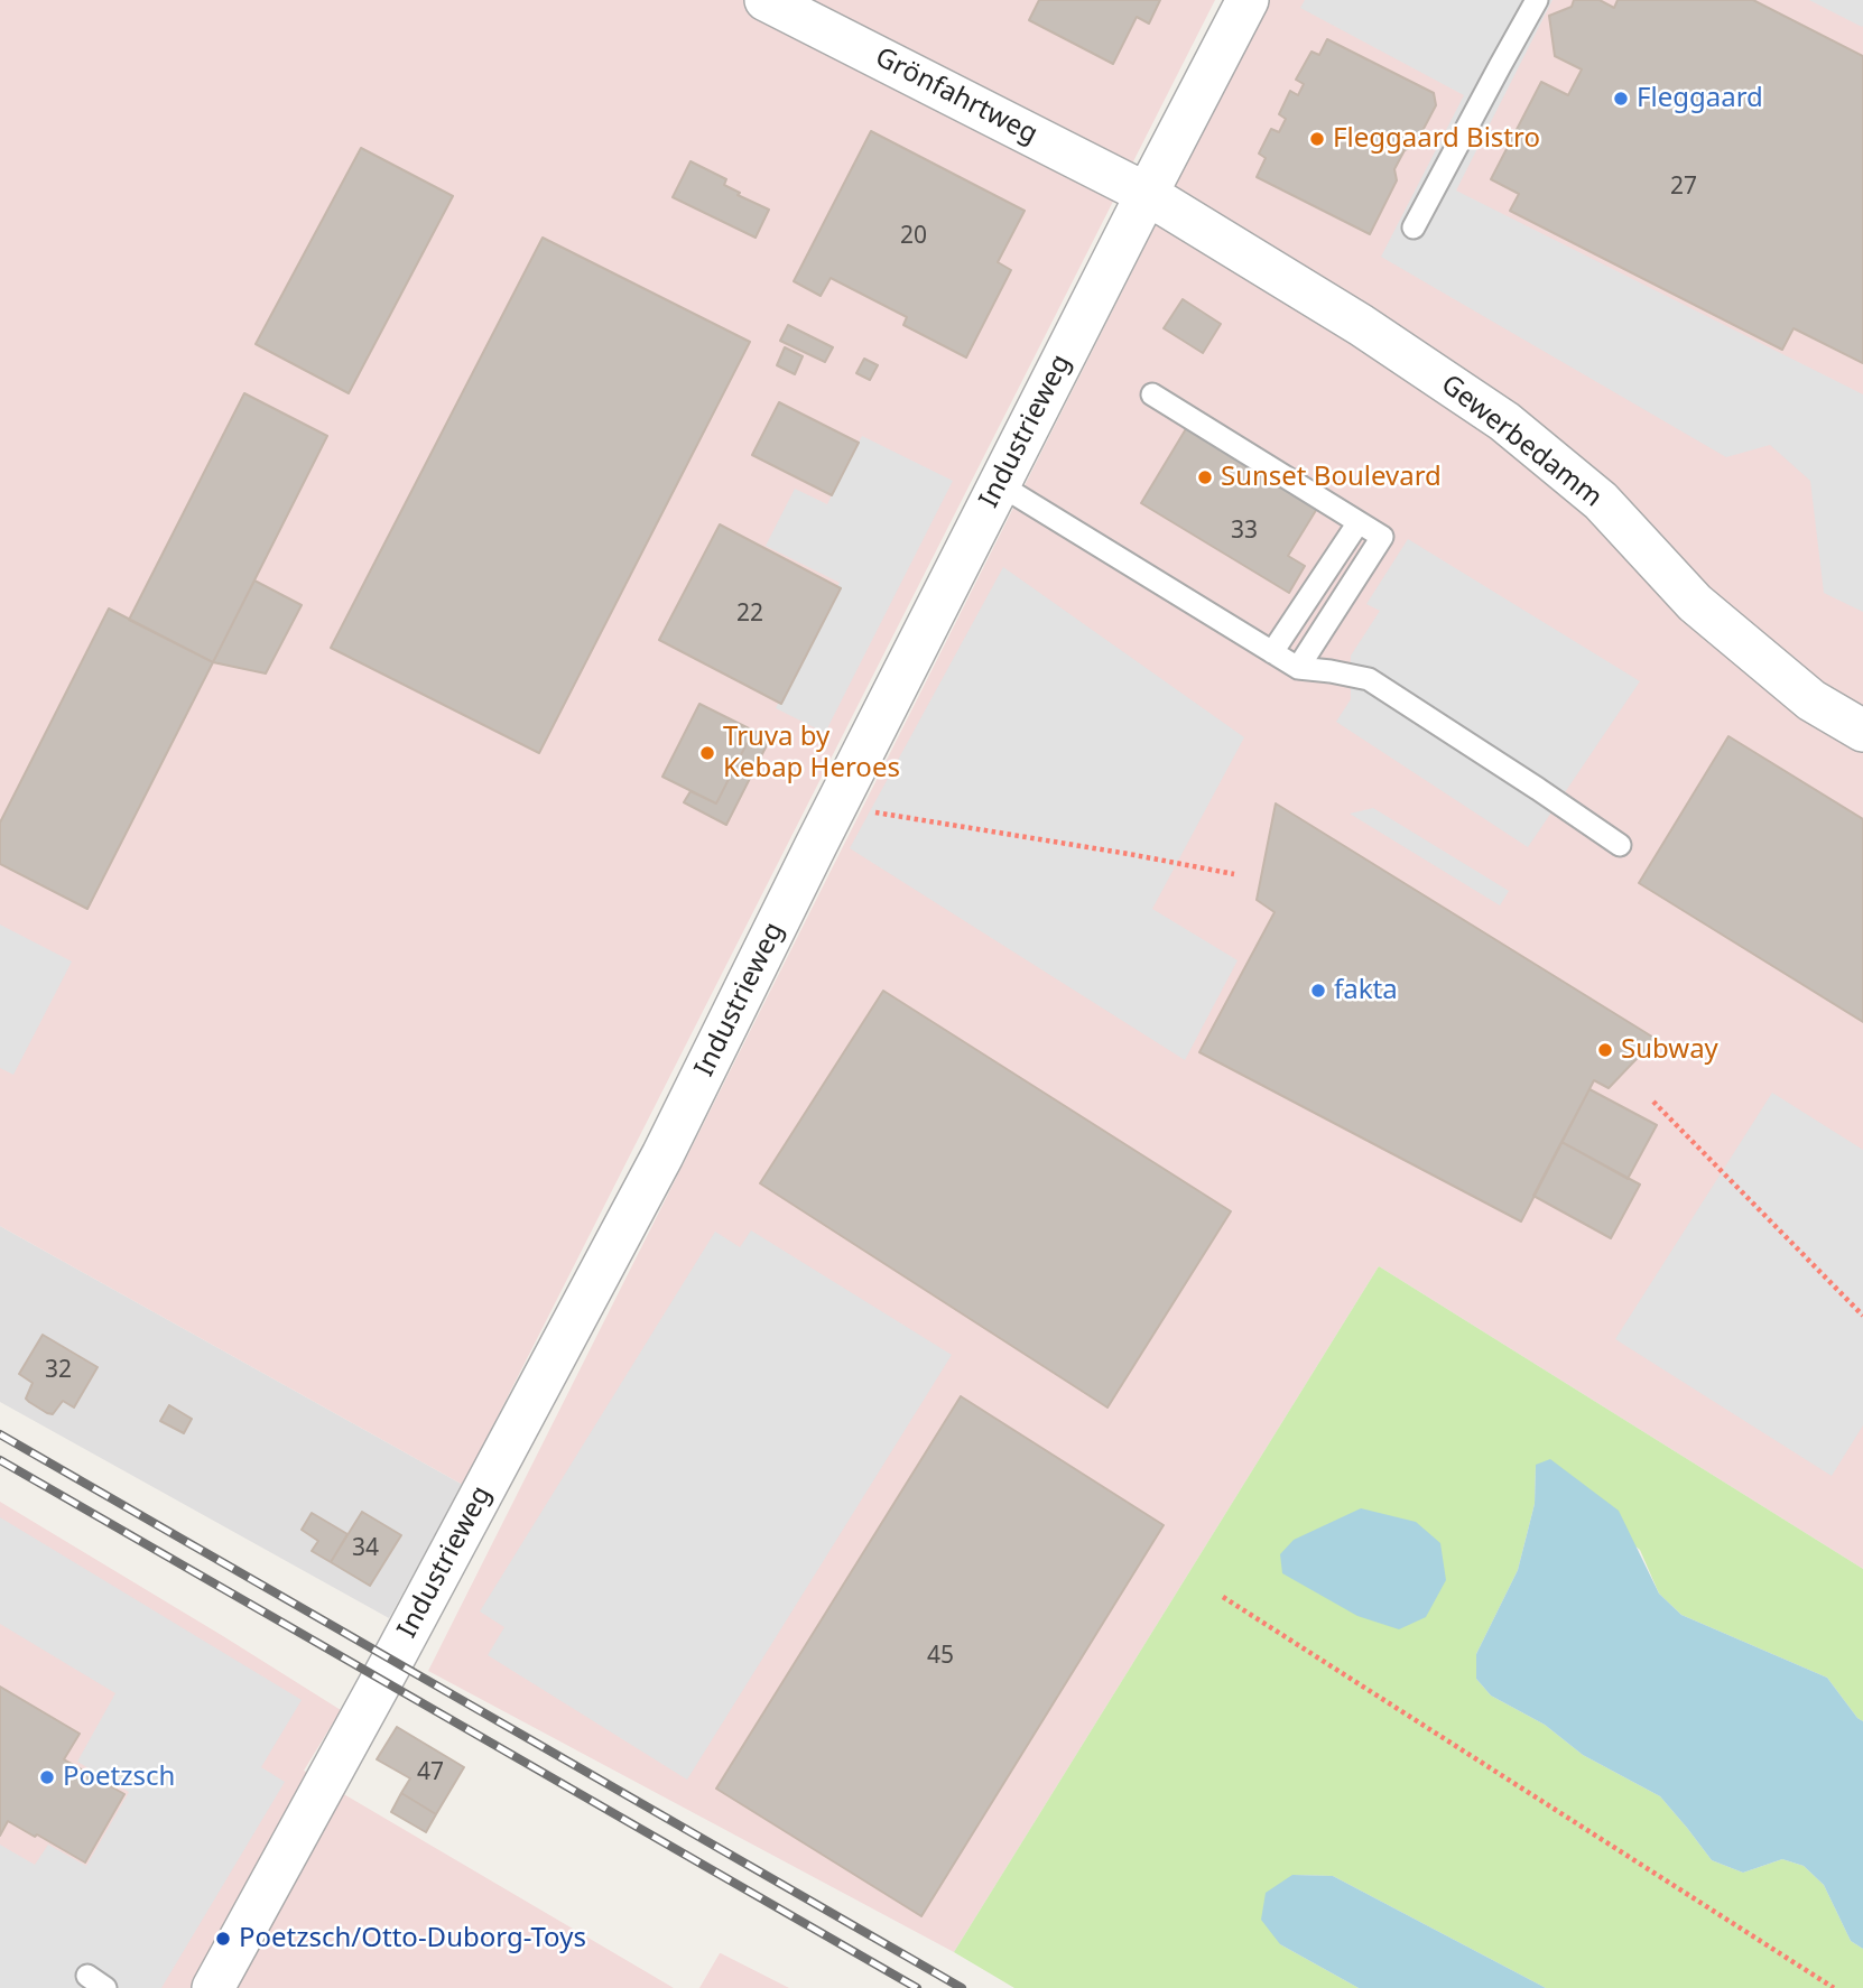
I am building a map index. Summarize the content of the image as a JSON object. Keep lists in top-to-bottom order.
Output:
{
  "streets": {
    "street": ["Grönfahrtweg", "Industrieweg", "Gewerbedamm"]
  },
  "crossings": [
    ["Grönfahrtweg", "Industrieweg"],
    ["Grönfahrtweg", "Gewerbedamm"],
    ["Industrieweg", "Gewerbedamm"]
  ],
  "places": [
    "Fleggaard",
    "Fleggaard Bistro",
    "Sunset Boulevard",
    "Truva by Kebap Heroes",
    "fakta",
    "Subway",
    "Poetzsch",
    "Poetzsch/Otto-Duborg-Toys"
  ],
  "house_numbers": [
    "27",
    "20",
    "33",
    "22",
    "32",
    "34",
    "45",
    "47"
  ]
}
